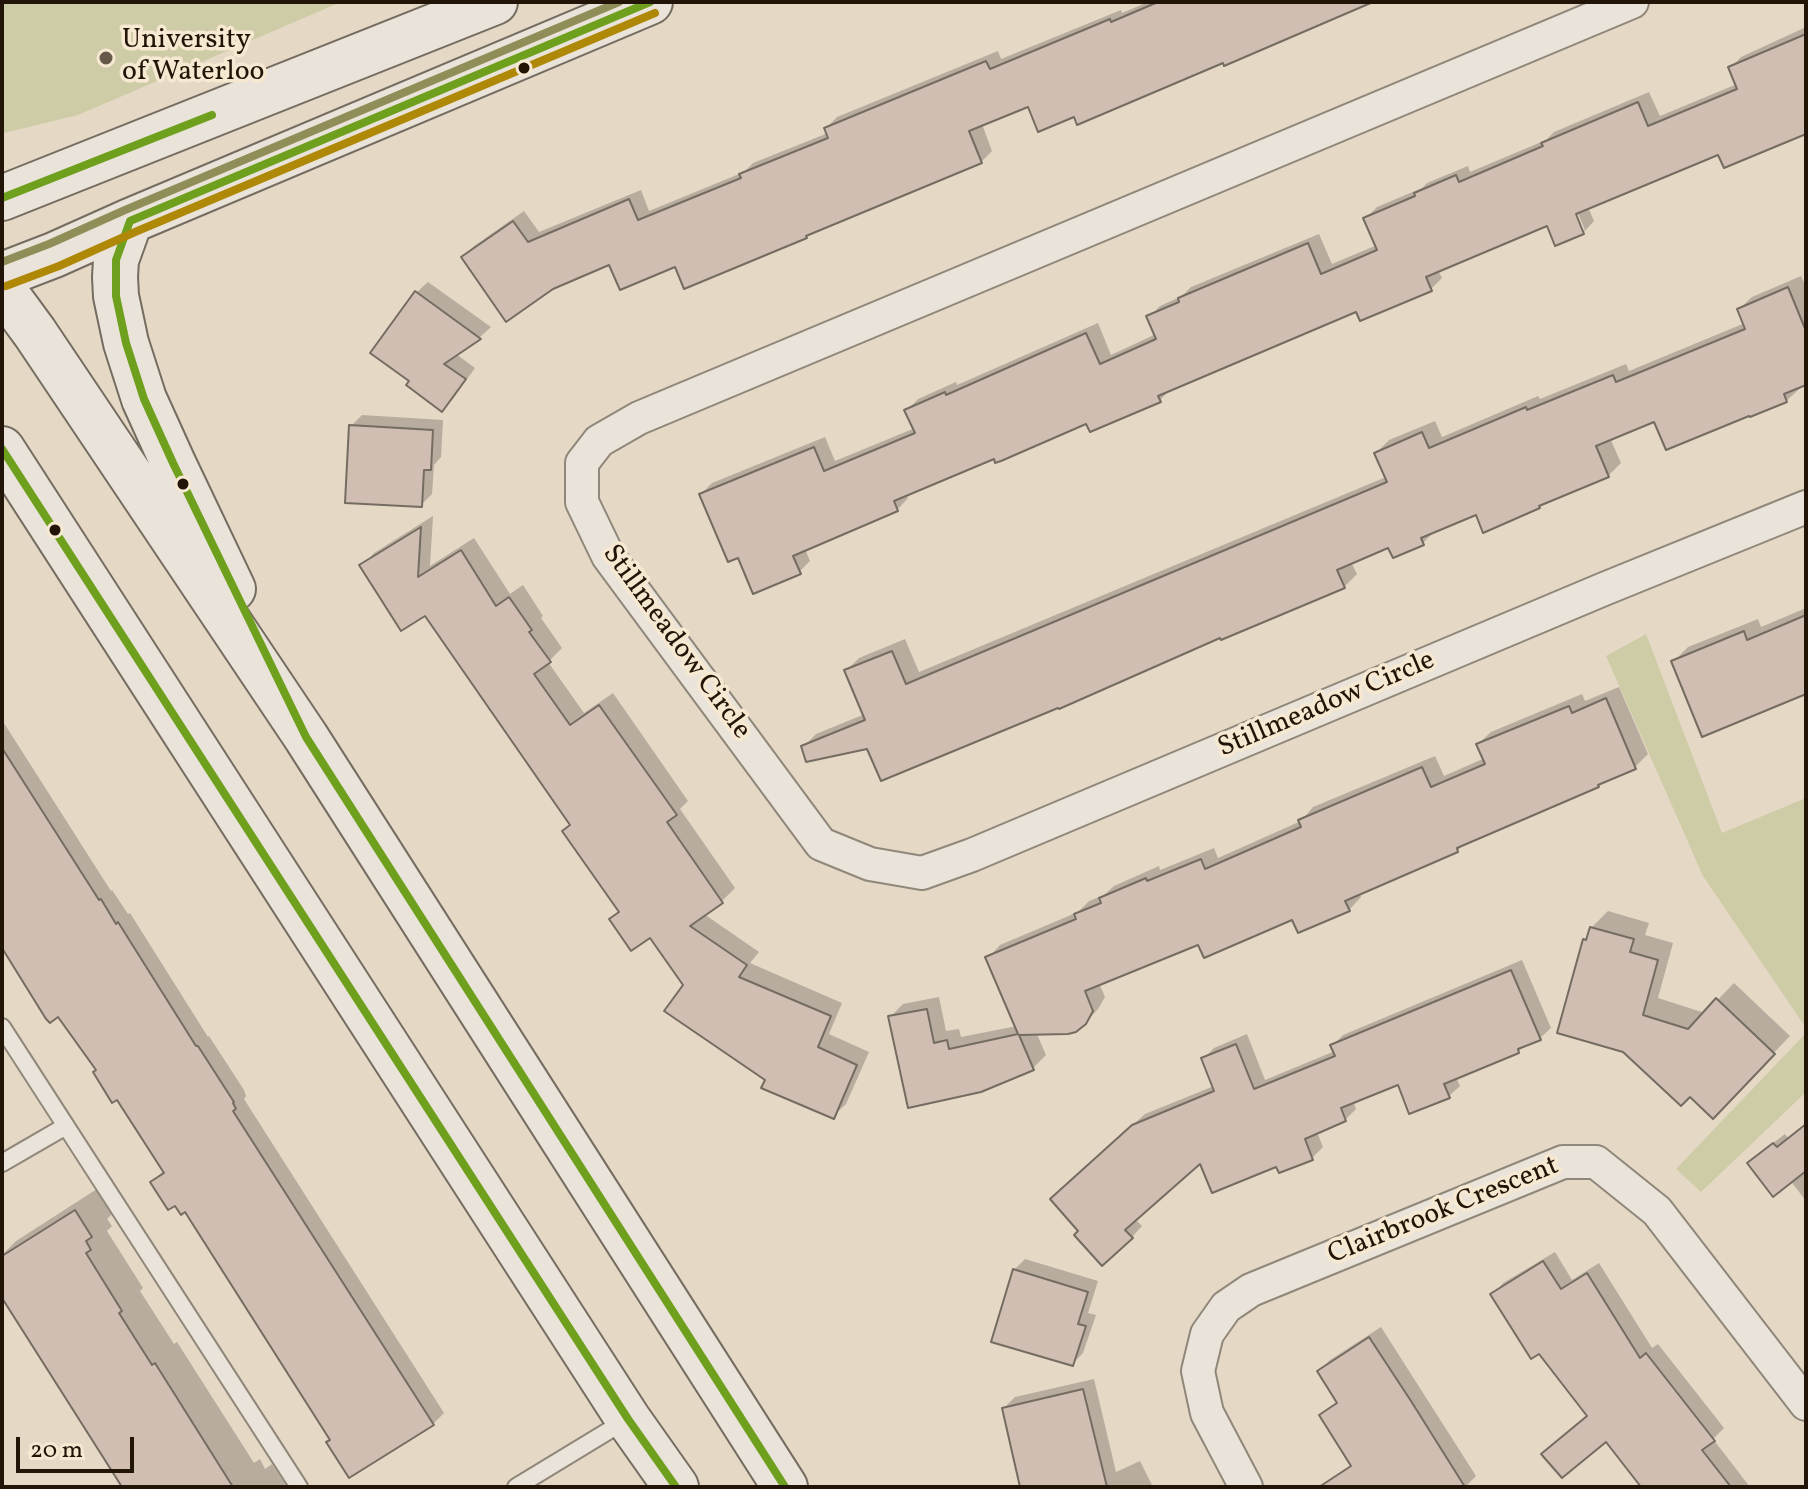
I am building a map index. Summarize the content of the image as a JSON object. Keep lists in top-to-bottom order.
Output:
{
  "streets": {
    "street": ["Stillmeadow Circle", "Clairbrook Crescent"]
  },
  "places": ["University of Waterloo"],
  "scale_bar": "20 m"
}
